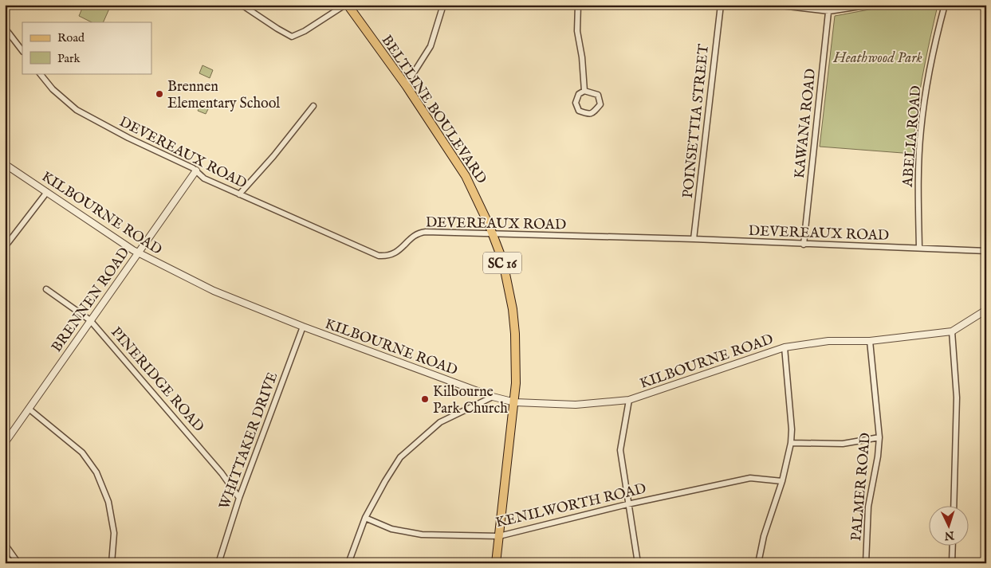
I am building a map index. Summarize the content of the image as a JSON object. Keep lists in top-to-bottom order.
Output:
{
  "streets": {
    "main road": ["BELTLINE BOULEVARD", "SC 16"],
    "street": [
      "POINSETTIA STREET",
      "KAWANA ROAD",
      "ABELIA ROAD",
      "DEVEREAUX ROAD",
      "KILBOURNE ROAD",
      "BRENNEN ROAD",
      "PINERIDGE ROAD",
      "WHITTAKER DRIVE",
      "PALMER ROAD",
      "KENILWORTH ROAD"
    ]
  },
  "crossings": [
    ["BELTLINE BOULEVARD", "DEVEREAUX ROAD"],
    ["BELTLINE BOULEVARD", "KILBOURNE ROAD"],
    ["BELTLINE BOULEVARD", "KENILWORTH ROAD"],
    ["POINSETTIA STREET", "DEVEREAUX ROAD"],
    ["KAWANA ROAD", "DEVEREAUX ROAD"],
    ["ABELIA ROAD", "DEVEREAUX ROAD"],
    ["DEVEREAUX ROAD", "BRENNEN ROAD"],
    ["KILBOURNE ROAD", "BRENNEN ROAD"],
    ["KILBOURNE ROAD", "WHITTAKER DRIVE"],
    ["KILBOURNE ROAD", "PALMER ROAD"],
    ["BRENNEN ROAD", "PINERIDGE ROAD"],
    ["PINERIDGE ROAD", "WHITTAKER DRIVE"]
  ],
  "parks": ["Heathwood Park"],
  "places": ["Brennen Elementary School", "Kilbourne Park Church"],
  "legend": ["Road", "Park"],
  "north": "bottom"
}
